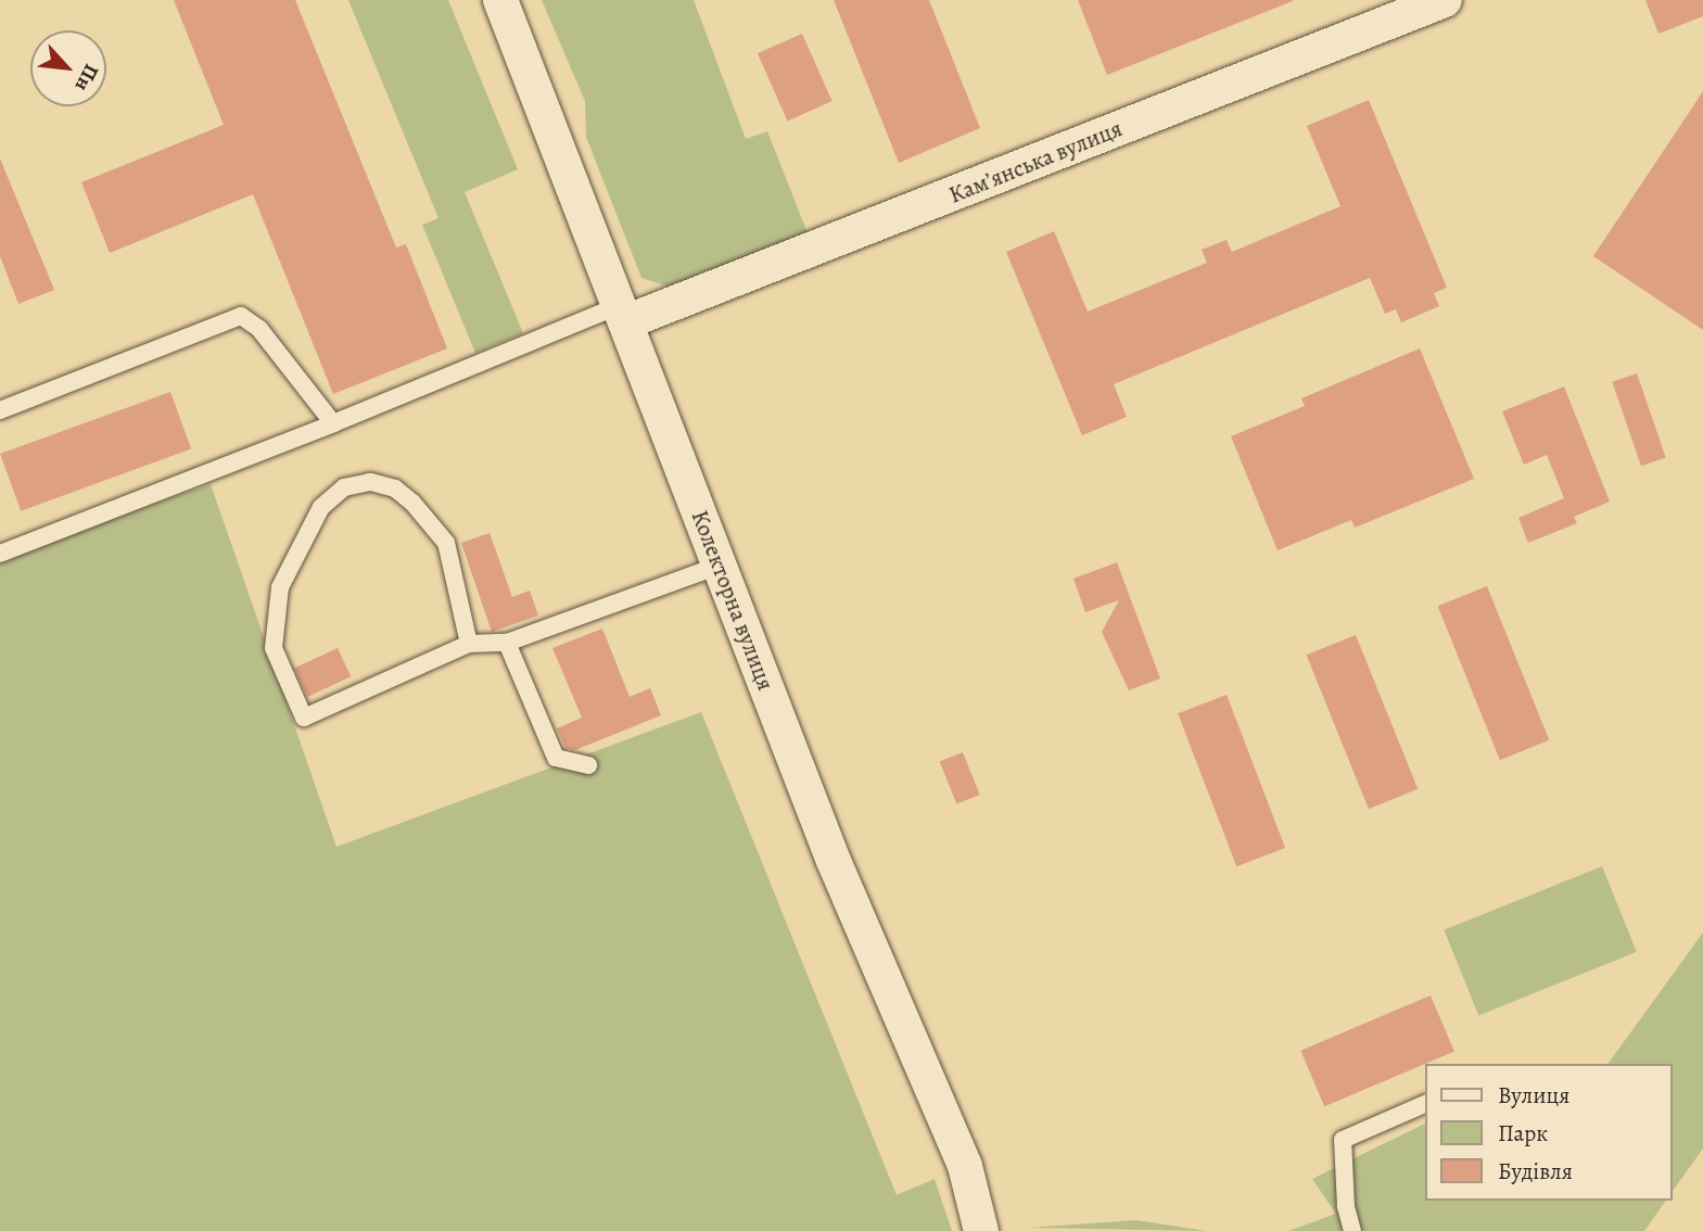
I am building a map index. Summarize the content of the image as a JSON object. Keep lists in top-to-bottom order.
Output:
{
  "streets": {
    "street": ["Камʼянська вулиця", "Колекторна вулиця"]
  },
  "crossings": [
    ["Камʼянська вулиця", "Колекторна вулиця"]
  ],
  "legend": ["Вулиця", "Парк", "Будівля"],
  "north": "bottom right"
}
